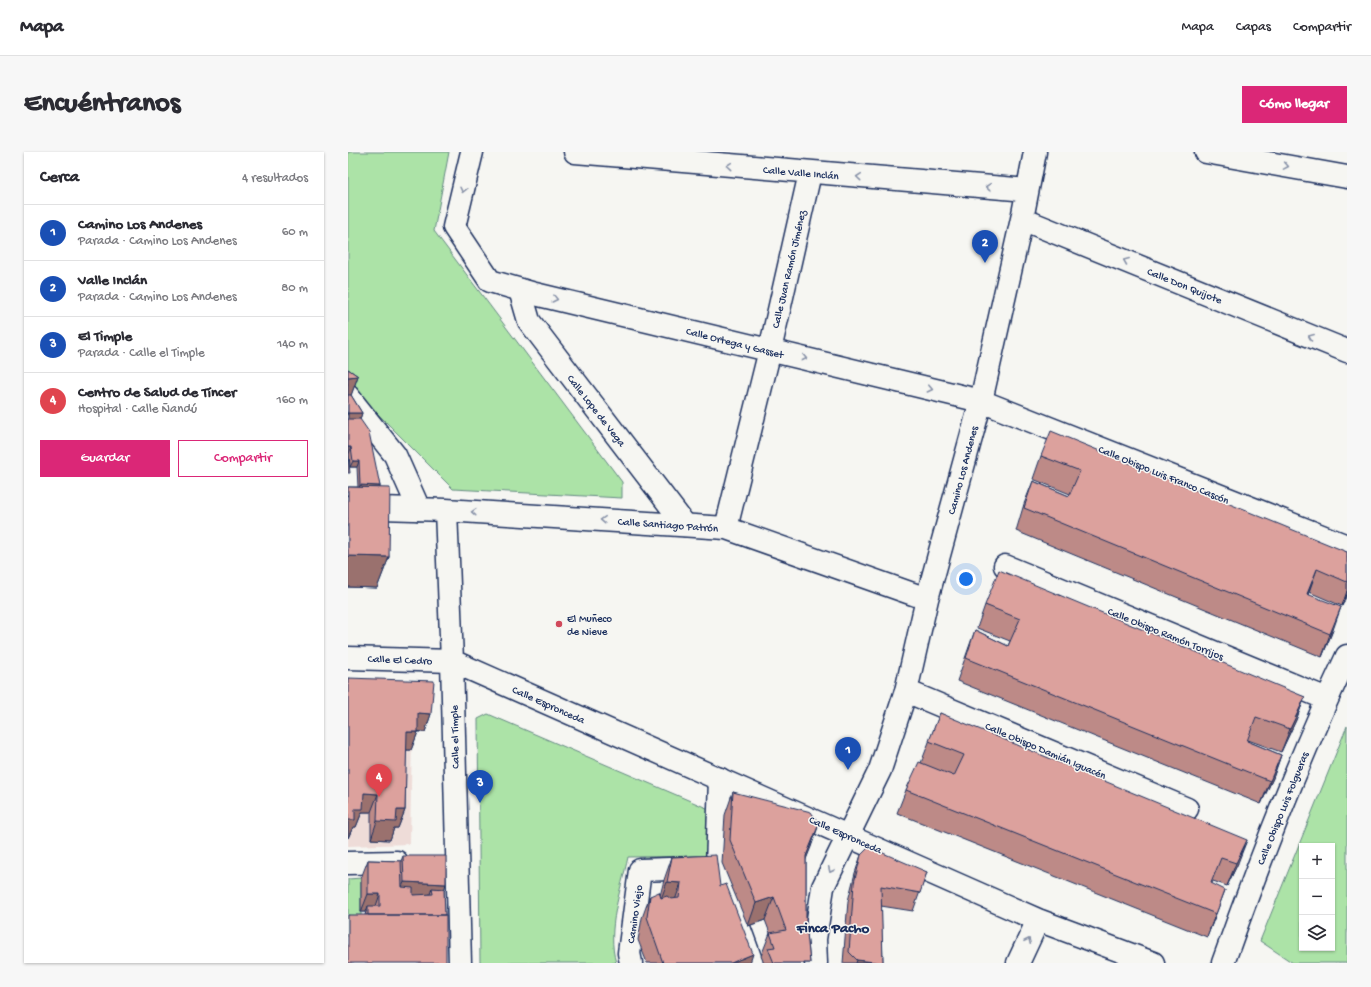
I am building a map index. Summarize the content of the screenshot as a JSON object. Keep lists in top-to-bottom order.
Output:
{
  "streets": {
    "street": [
      "Calle Valle Inclán",
      "Calle Juan Ramón Jiménez",
      "Calle Don Quijote",
      "Calle Ortega y Gasset",
      "Calle Lope de Vega",
      "Camino Los Andenes",
      "Calle Obispo Luis Franco Cascón",
      "Calle Santiago Patrón",
      "Calle Obispo Ramón Torrijos",
      "Calle El Cedro",
      "Calle Espronceda",
      "Calle el Timple",
      "Calle Obispo Damián Iguacén",
      "Calle Obispo Luis Folgueras",
      "Camino Viejo"
    ]
  },
  "crossings": [
    ["Calle Valle Inclán", "Calle Juan Ramón Jiménez"],
    ["Calle Valle Inclán", "Camino Los Andenes"],
    ["Calle Juan Ramón Jiménez", "Calle Ortega y Gasset"],
    ["Calle Juan Ramón Jiménez", "Calle Santiago Patrón"],
    ["Calle Don Quijote", "Camino Los Andenes"],
    ["Calle Ortega y Gasset", "Calle Lope de Vega"],
    ["Calle Ortega y Gasset", "Camino Los Andenes"],
    ["Calle Ortega y Gasset", "Calle Obispo Luis Franco Cascón"],
    ["Calle Lope de Vega", "Calle Santiago Patrón"],
    ["Camino Los Andenes", "Calle Obispo Luis Franco Cascón"],
    ["Camino Los Andenes", "Calle Santiago Patrón"],
    ["Camino Los Andenes", "Calle Espronceda"],
    ["Camino Los Andenes", "Calle Obispo Damián Iguacén"],
    ["Calle Santiago Patrón", "Calle el Timple"],
    ["Calle Obispo Ramón Torrijos", "Calle Obispo Luis Folgueras"],
    ["Calle El Cedro", "Calle Espronceda"],
    ["Calle El Cedro", "Calle el Timple"],
    ["Calle Espronceda", "Calle el Timple"]
  ],
  "one_way": ["Calle Valle Inclán", "Calle Ortega y Gasset", "Calle Santiago Patrón"],
  "districts": ["Finca Pacho"],
  "places": ["El Muñeco de Nieve"],
  "page": {
    "header": "Mapa",
    "nav": ["Mapa", "Capas", "Compartir"],
    "buttons": [
      "Cómo llegar",
      ["Guardar", "Compartir"]
    ],
    "title": "Encuéntranos",
    "heading": ["Cerca", "4 resultados"],
    "list": [
      {
        "mark": "1",
        "name": "Camino Los Andenes",
        "note": "Parada · Camino Los Andenes",
        "value": "60 m"
      },
      {
        "mark": "2",
        "name": "Valle Inclán",
        "note": "Parada · Camino Los Andenes",
        "value": "80 m"
      },
      {
        "mark": "3",
        "name": "El Timple",
        "note": "Parada · Calle el Timple",
        "value": "140 m"
      },
      {
        "mark": "4",
        "name": "Centro de Salud de Tíncer",
        "note": "Hospital · Calle Ñandú",
        "value": "160 m"
      }
    ],
    "pins": [
      "2",
      "1",
      "4",
      "3"
    ],
    "map_buttons": ["+", "−"]
  }
}
